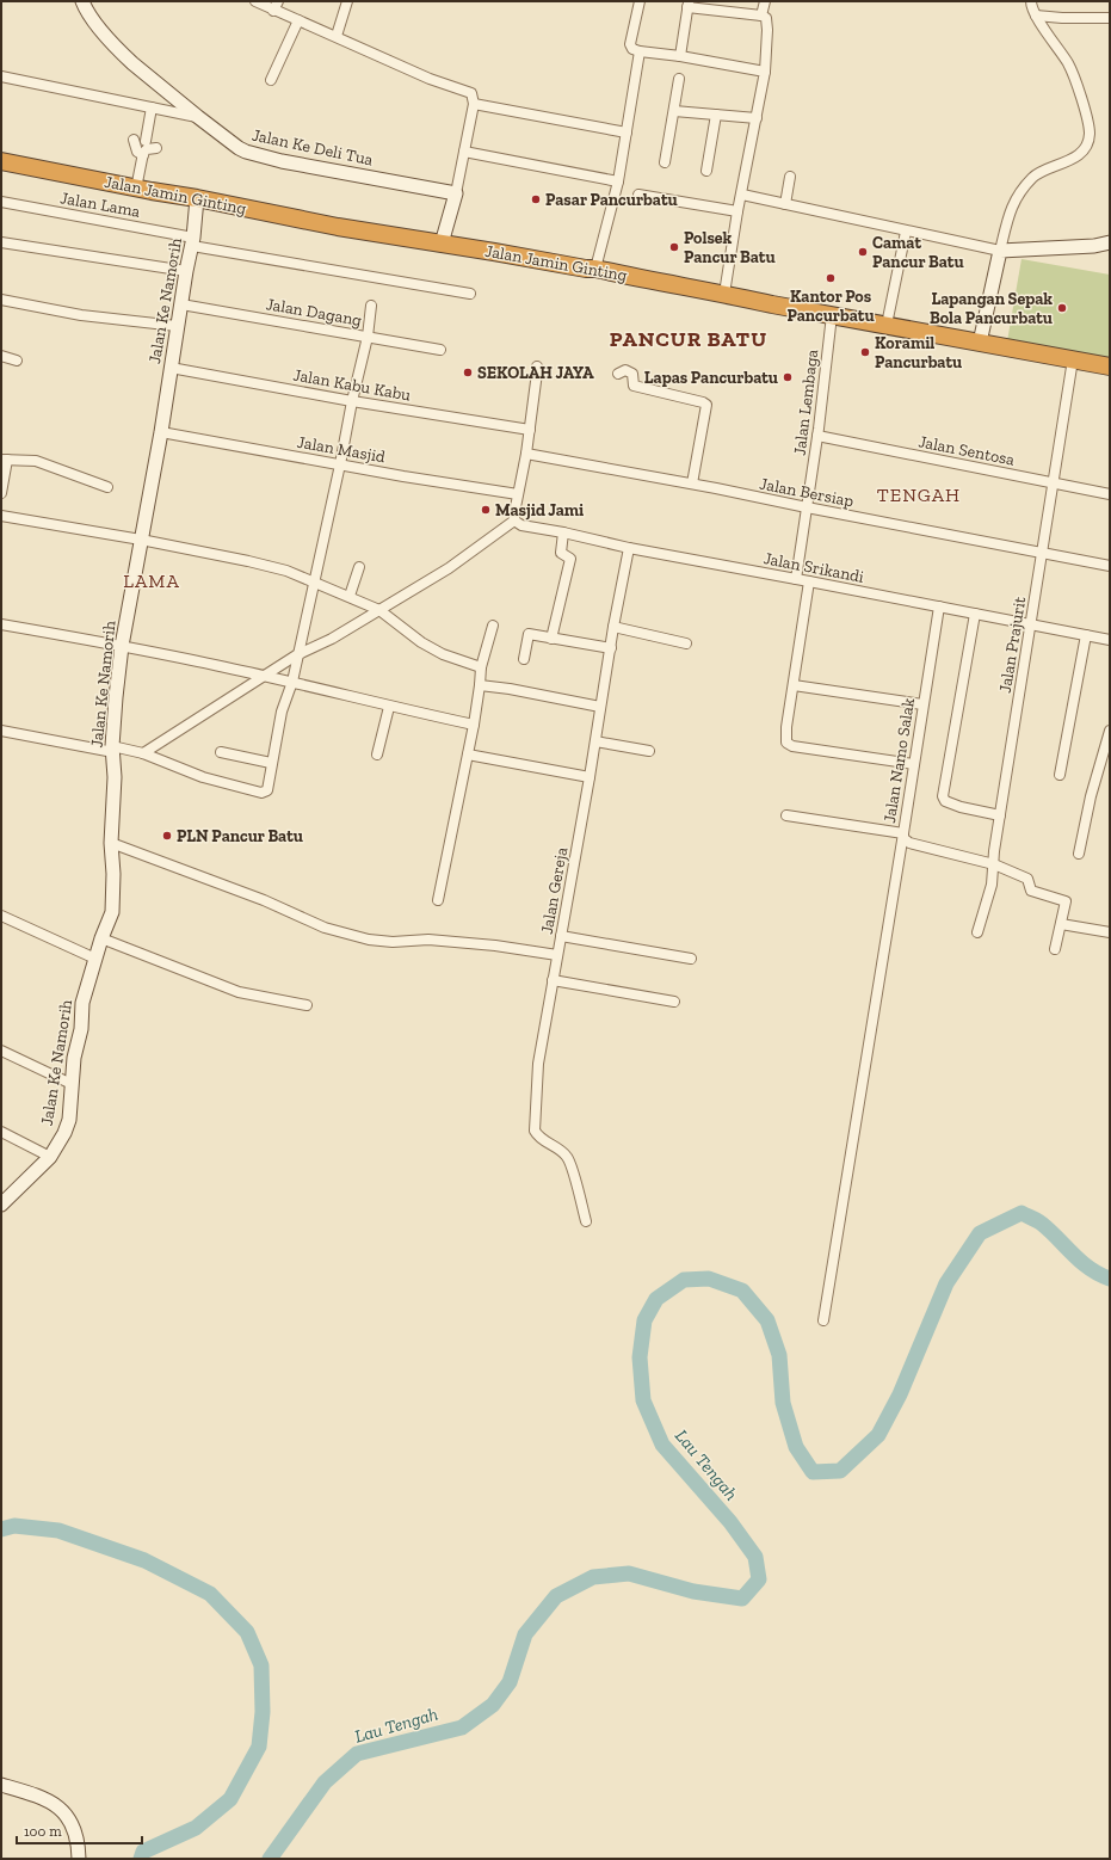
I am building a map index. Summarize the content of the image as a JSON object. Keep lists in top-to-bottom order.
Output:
{
  "streets": {
    "highway": ["Jalan Jamin Ginting"],
    "street": [
      "Jalan Ke Deli Tua",
      "Jalan Lama",
      "Jalan Ke Namorih",
      "Jalan Dagang",
      "Jalan Kabu Kabu",
      "Jalan Lembaga",
      "Jalan Masjid",
      "Jalan Sentosa",
      "Jalan Bersiap",
      "Jalan Srikandi",
      "Jalan Prajurit",
      "Jalan Namo Salak",
      "Jalan Gereja"
    ]
  },
  "crossings": [
    ["Jalan Jamin Ginting", "Jalan Ke Namorih"],
    ["Jalan Jamin Ginting", "Jalan Lembaga"],
    ["Jalan Jamin Ginting", "Jalan Prajurit"],
    ["Jalan Lama", "Jalan Ke Namorih"],
    ["Jalan Ke Namorih", "Jalan Dagang"],
    ["Jalan Ke Namorih", "Jalan Kabu Kabu"],
    ["Jalan Ke Namorih", "Jalan Masjid"],
    ["Jalan Lembaga", "Jalan Sentosa"],
    ["Jalan Lembaga", "Jalan Bersiap"],
    ["Jalan Lembaga", "Jalan Srikandi"],
    ["Jalan Sentosa", "Jalan Prajurit"],
    ["Jalan Bersiap", "Jalan Prajurit"],
    ["Jalan Srikandi", "Jalan Prajurit"],
    ["Jalan Srikandi", "Jalan Namo Salak"],
    ["Jalan Srikandi", "Jalan Gereja"]
  ],
  "districts": ["PANCUR BATU", "TENGAH", "LAMA"],
  "water": ["Lau Tengah"],
  "places": [
    "Pasar Pancurbatu",
    "Polsek Pancur Batu",
    "Camat Pancur Batu",
    "Kantor Pos Pancurbatu",
    "Lapangan Sepak Bola Pancurbatu",
    "Koramil Pancurbatu",
    "SEKOLAH JAYA",
    "Lapas Pancurbatu",
    "Masjid Jami",
    "PLN Pancur Batu"
  ],
  "scale_bar": "100 m"
}
